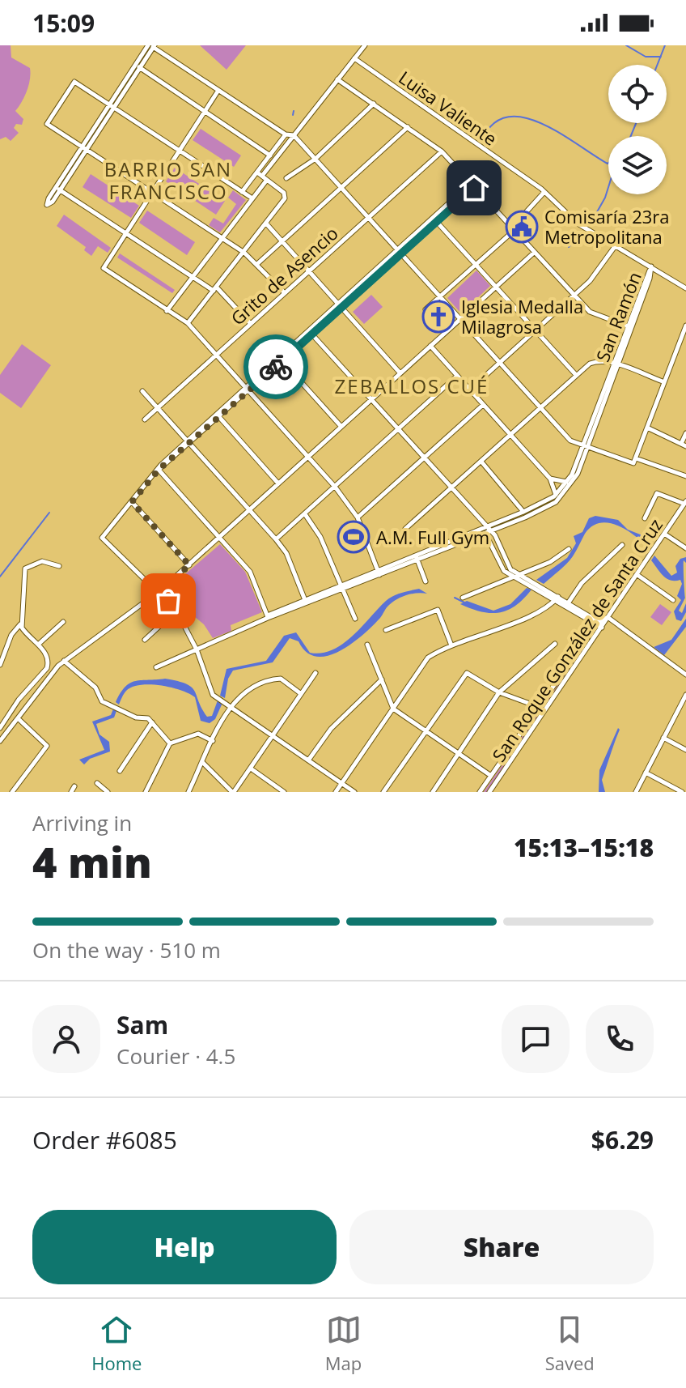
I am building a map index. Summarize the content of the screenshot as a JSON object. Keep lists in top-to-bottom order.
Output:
{
  "streets": {
    "street": [
      "Luisa Valiente",
      "Grito de Asencio",
      "San Ramón",
      "San Roque González de Santa Cruz"
    ]
  },
  "crossings": [
    ["Luisa Valiente", "San Ramón"]
  ],
  "districts": ["BARRIO SAN FRANCISCO", "ZEBALLOS CUÉ"],
  "places": {
    "public building": ["Comisaría 23ra Metropolitana"],
    "church": ["Iglesia Medalla Milagrosa"],
    "sports": ["A.M. Full Gym"]
  },
  "page": {
    "status": "15:09",
    "heading": ["4 min", "Arriving in", "15:13–15:18"],
    "panel": [
      "Sam",
      "Courier · 4.5",
      "Order #6085",
      "$6.29"
    ],
    "bar": "On the way · 510 m",
    "buttons": ["Help", "Share"],
    "tabs": ["Home", "Map", "Saved"]
  }
}
